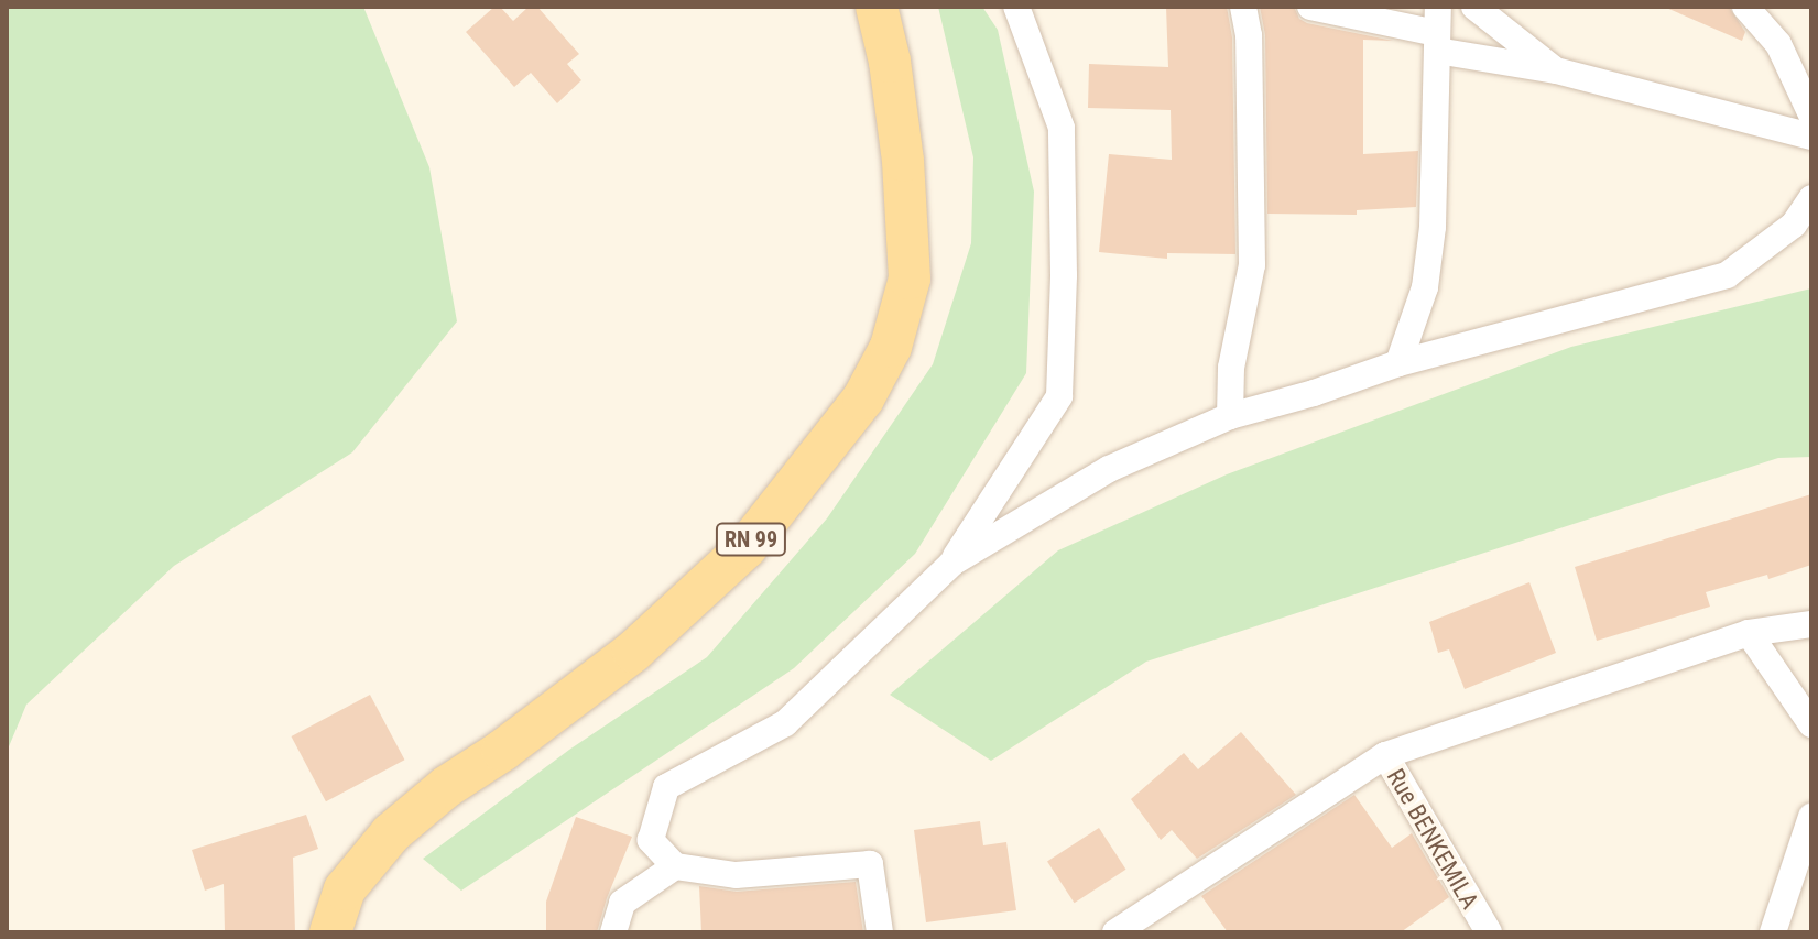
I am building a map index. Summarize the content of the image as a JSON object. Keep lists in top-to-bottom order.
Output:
{
  "streets": {
    "main road": ["RN 99"],
    "street": ["Rue BENKEMILA"]
  }
}
